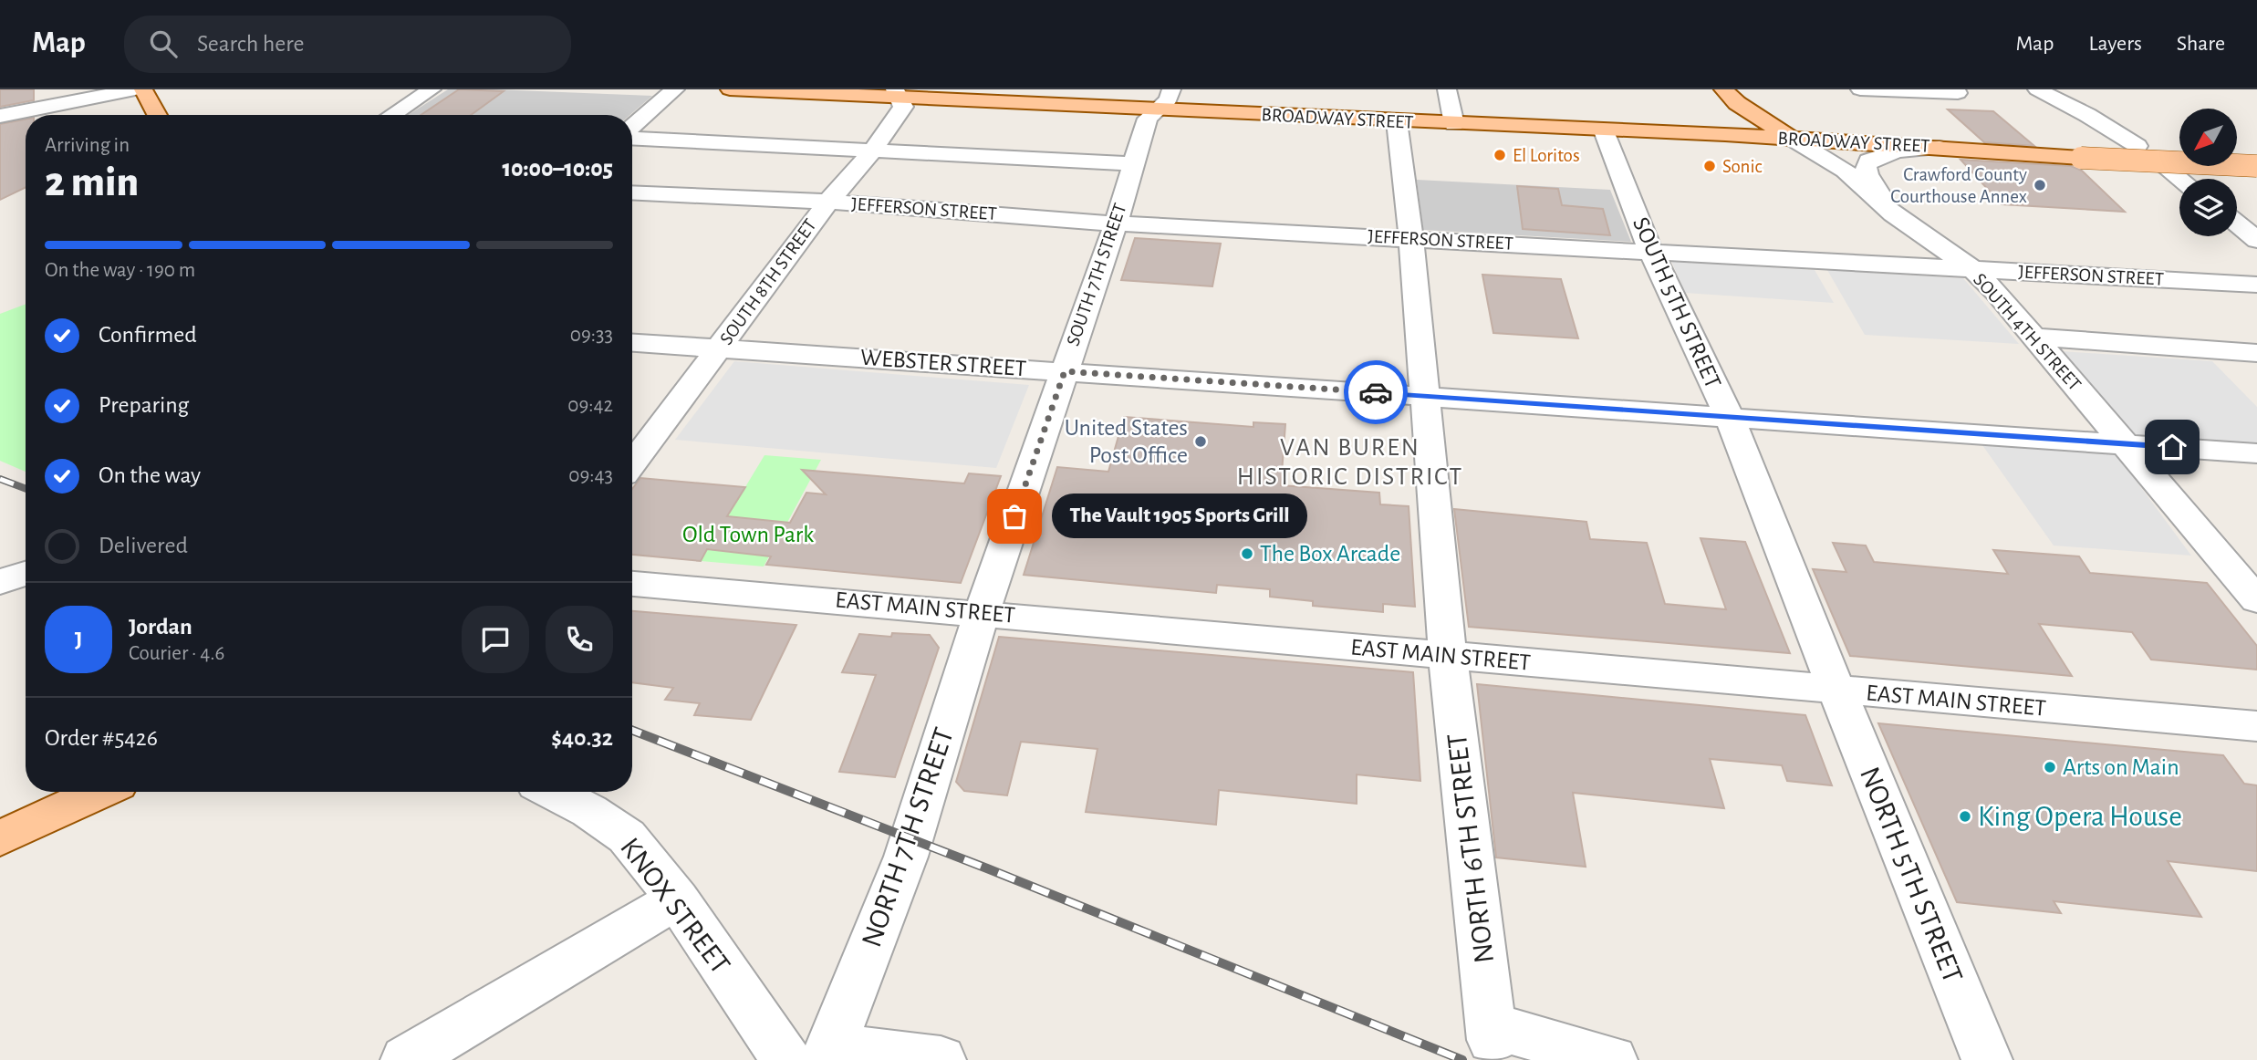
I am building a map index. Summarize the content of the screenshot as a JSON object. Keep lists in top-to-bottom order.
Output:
{
  "streets": {
    "main road": ["BROADWAY STREET", "SOUTH 4TH STREET"],
    "street": [
      "JEFFERSON STREET",
      "SOUTH 7TH STREET",
      "SOUTH 8TH STREET",
      "SOUTH 5TH STREET",
      "WEBSTER STREET",
      "EAST MAIN STREET",
      "NORTH 7TH STREET",
      "NORTH 6TH STREET",
      "NORTH 5TH STREET",
      "KNOX STREET"
    ]
  },
  "crossings": [
    ["BROADWAY STREET", "SOUTH 7TH STREET"],
    ["BROADWAY STREET", "SOUTH 8TH STREET"],
    ["BROADWAY STREET", "SOUTH 5TH STREET"],
    ["BROADWAY STREET", "SOUTH 4TH STREET"],
    ["BROADWAY STREET", "NORTH 6TH STREET"],
    ["JEFFERSON STREET", "SOUTH 7TH STREET"],
    ["JEFFERSON STREET", "SOUTH 8TH STREET"],
    ["JEFFERSON STREET", "SOUTH 5TH STREET"],
    ["JEFFERSON STREET", "SOUTH 4TH STREET"],
    ["JEFFERSON STREET", "NORTH 6TH STREET"],
    ["SOUTH 7TH STREET", "WEBSTER STREET"],
    ["SOUTH 7TH STREET", "EAST MAIN STREET"],
    ["SOUTH 7TH STREET", "NORTH 7TH STREET"],
    ["SOUTH 8TH STREET", "WEBSTER STREET"],
    ["SOUTH 5TH STREET", "WEBSTER STREET"],
    ["SOUTH 5TH STREET", "EAST MAIN STREET"],
    ["SOUTH 5TH STREET", "NORTH 5TH STREET"],
    ["SOUTH 4TH STREET", "WEBSTER STREET"],
    ["WEBSTER STREET", "NORTH 6TH STREET"],
    ["EAST MAIN STREET", "NORTH 7TH STREET"],
    ["EAST MAIN STREET", "NORTH 6TH STREET"],
    ["EAST MAIN STREET", "NORTH 5TH STREET"],
    ["NORTH 7TH STREET", "KNOX STREET"]
  ],
  "districts": ["VAN BUREN HISTORIC DISTRICT"],
  "parks": ["Old Town Park"],
  "places": [
    "El Loritos",
    "Sonic",
    "Crawford County Courthouse Annex",
    "United States Post Office",
    "The Vault 1905 Sports Grill",
    "The Box Arcade",
    "Arts on Main",
    "King Opera House"
  ],
  "north": "bottom left",
  "page": {
    "header": "Map",
    "search": "Search here",
    "nav": ["Map", "Layers", "Share"],
    "heading": ["2 min", "Arriving in", "10:00–10:05"],
    "panel": [
      "Jordan",
      "Courier · 4.6",
      "Order #5426",
      "$40.32"
    ],
    "bar": "On the way · 190 m",
    "list": [
      ["Confirmed", "09:33"],
      ["Preparing", "09:42"],
      ["On the way", "09:43"],
      "Delivered"
    ],
    "bubble": "The Vault 1905 Sports Grill",
    "round": "J"
  }
}
